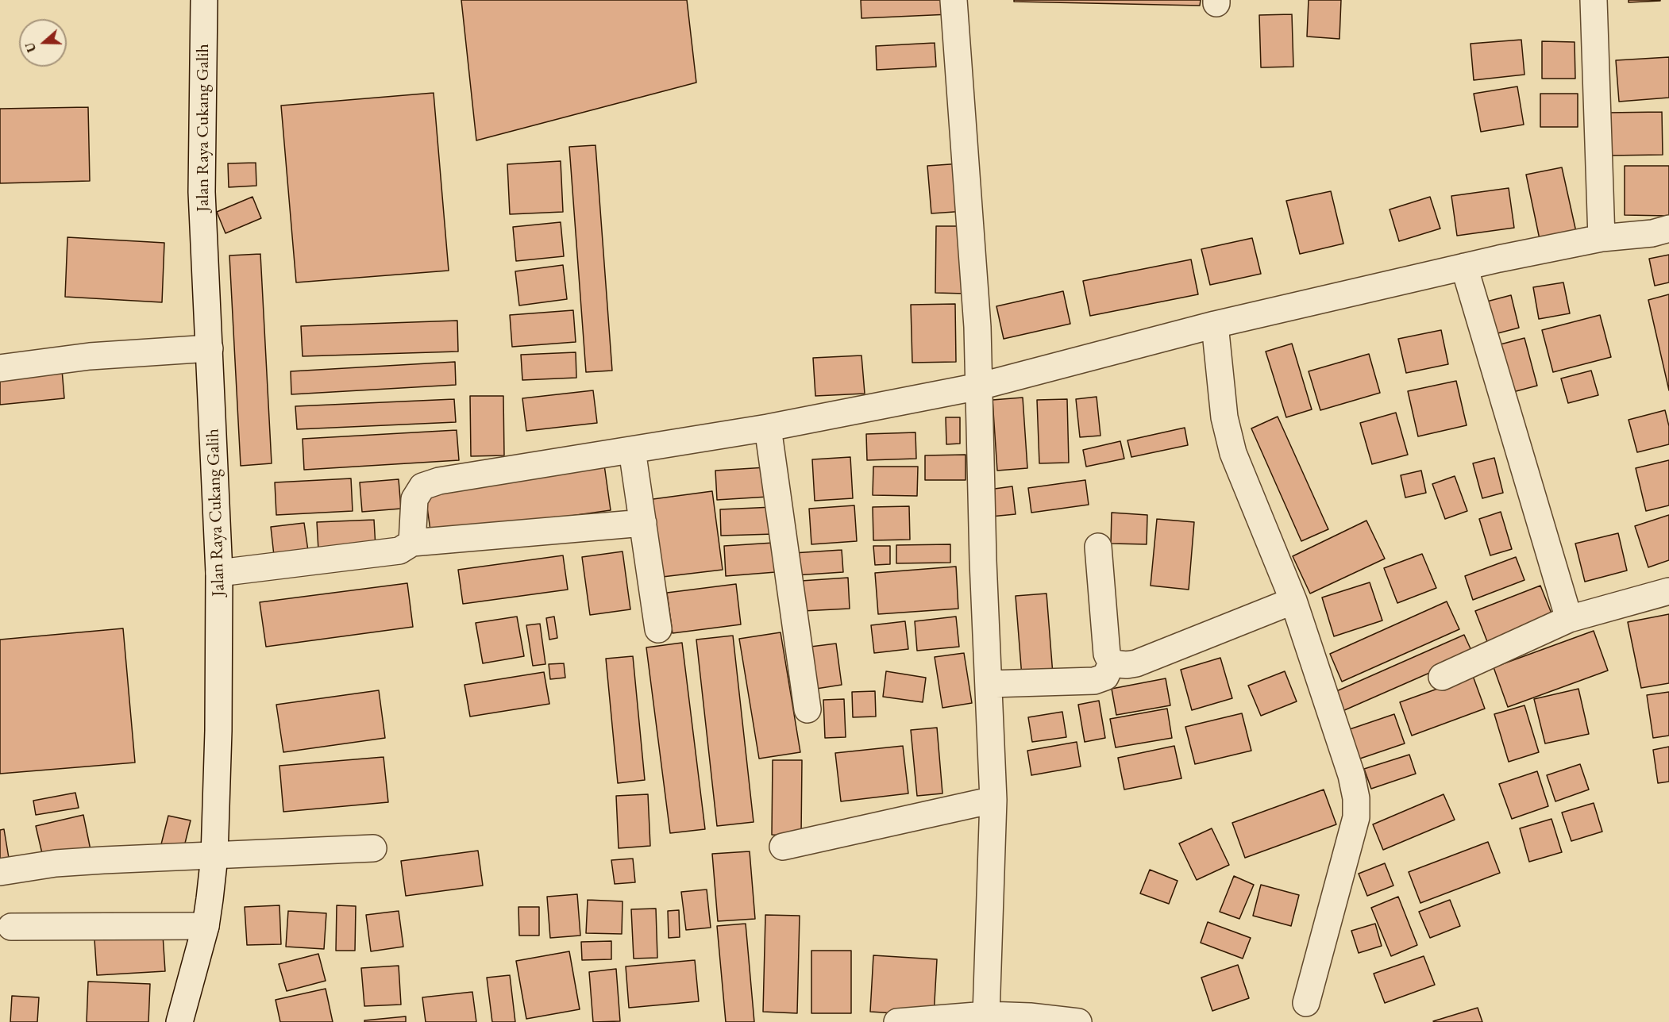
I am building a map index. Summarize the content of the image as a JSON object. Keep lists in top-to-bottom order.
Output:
{
  "streets": {
    "street": ["Jalan Raya Cukang Galih"]
  },
  "north": "left"
}
